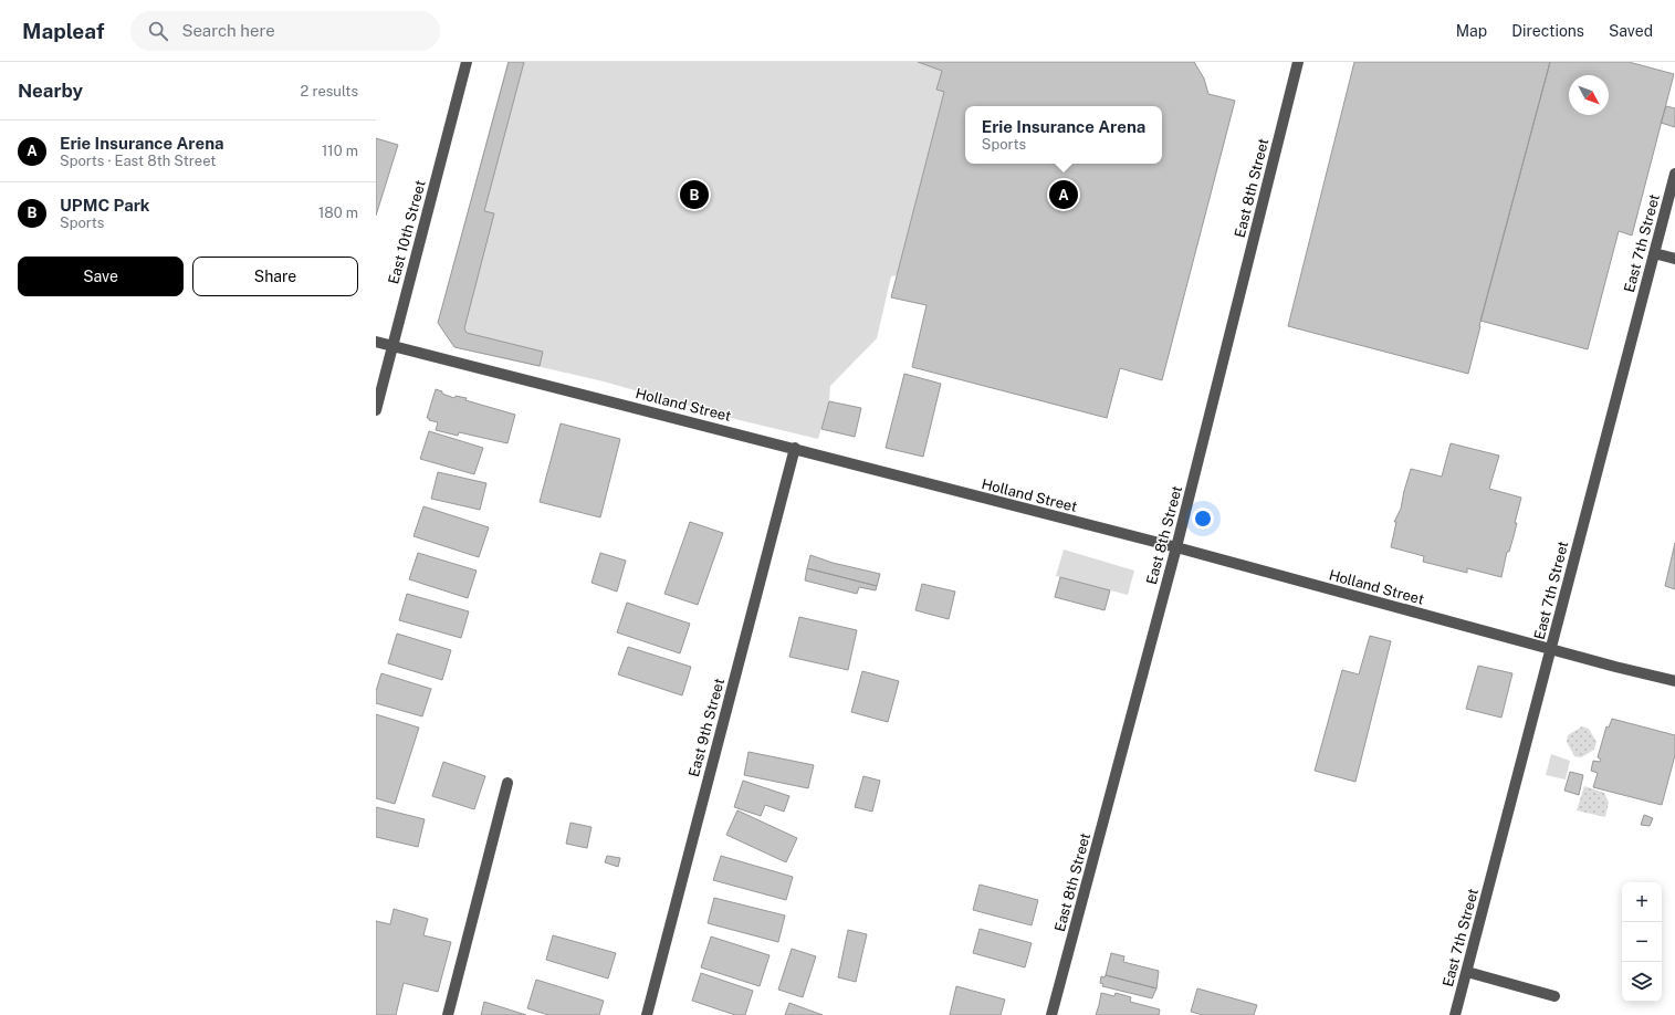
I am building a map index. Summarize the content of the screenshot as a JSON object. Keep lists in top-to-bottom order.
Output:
{
  "streets": {
    "street": [
      "East 8th Street",
      "East 10th Street",
      "East 7th Street",
      "Holland Street",
      "East 9th Street"
    ]
  },
  "crossings": [
    ["East 8th Street", "Holland Street"],
    ["East 10th Street", "Holland Street"],
    ["East 7th Street", "Holland Street"],
    ["Holland Street", "East 9th Street"]
  ],
  "north": "bottom right",
  "page": {
    "header": "Mapleaf",
    "search": "Search here",
    "nav": ["Map", "Directions", "Saved"],
    "heading": ["Nearby", "2 results"],
    "popup": ["Erie Insurance Arena", "Sports"],
    "list": [
      {
        "mark": "A",
        "name": "Erie Insurance Arena",
        "note": "Sports · East 8th Street",
        "value": "110 m"
      },
      {
        "mark": "B",
        "name": "UPMC Park",
        "note": "Sports",
        "value": "180 m"
      }
    ],
    "pins": ["A", "B"],
    "buttons": ["Save", "Share"],
    "map_buttons": ["+", "−"]
  }
}
